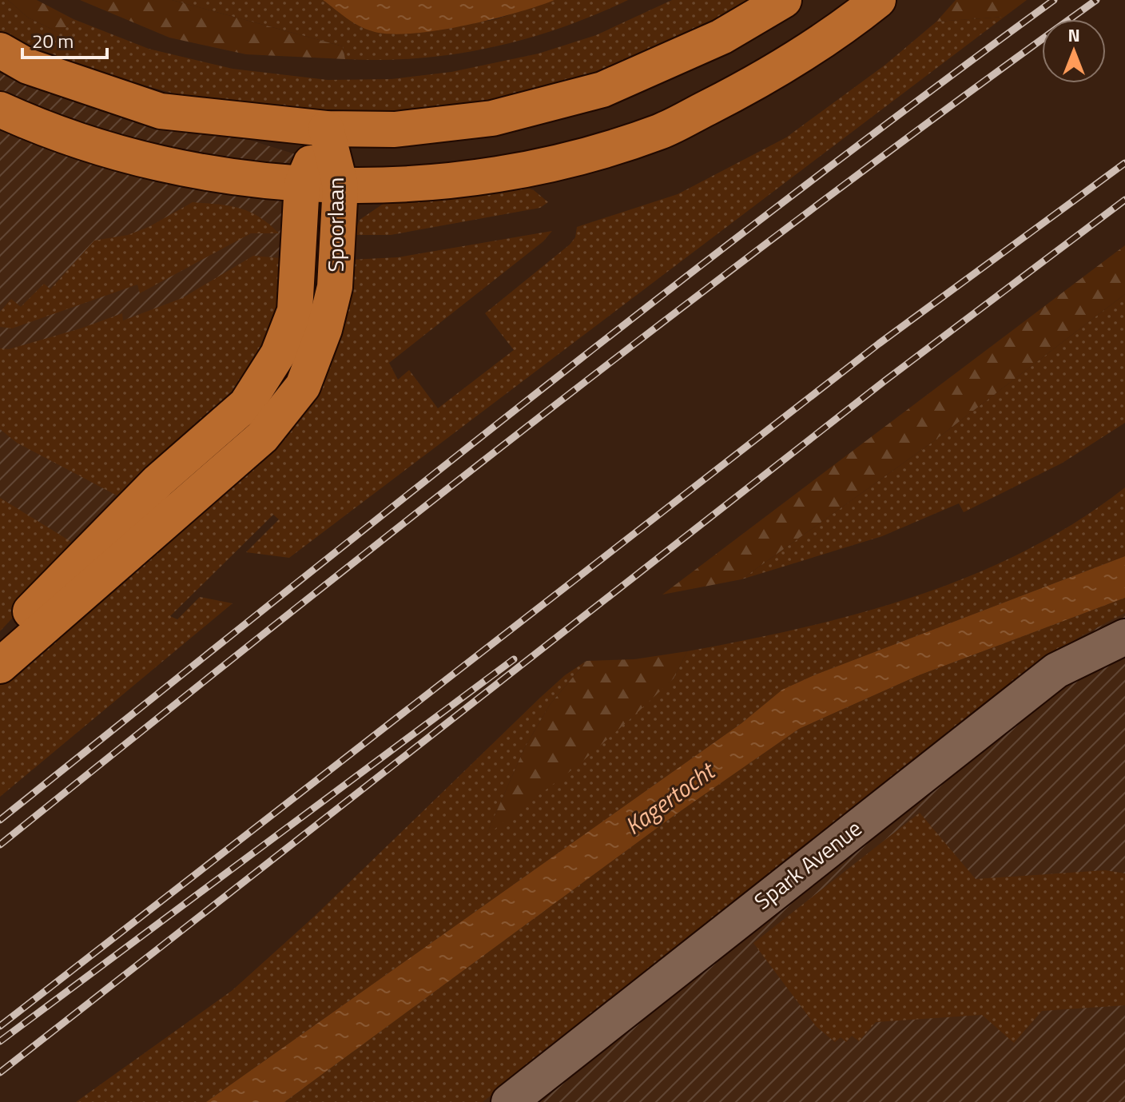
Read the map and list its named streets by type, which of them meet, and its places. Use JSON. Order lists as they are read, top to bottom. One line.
{"streets":{"main road":["Spoorlaan"],"street":["Spark Avenue"]},"water":["Kagertocht"],"scale_bar":"20 m","north":"top"}
